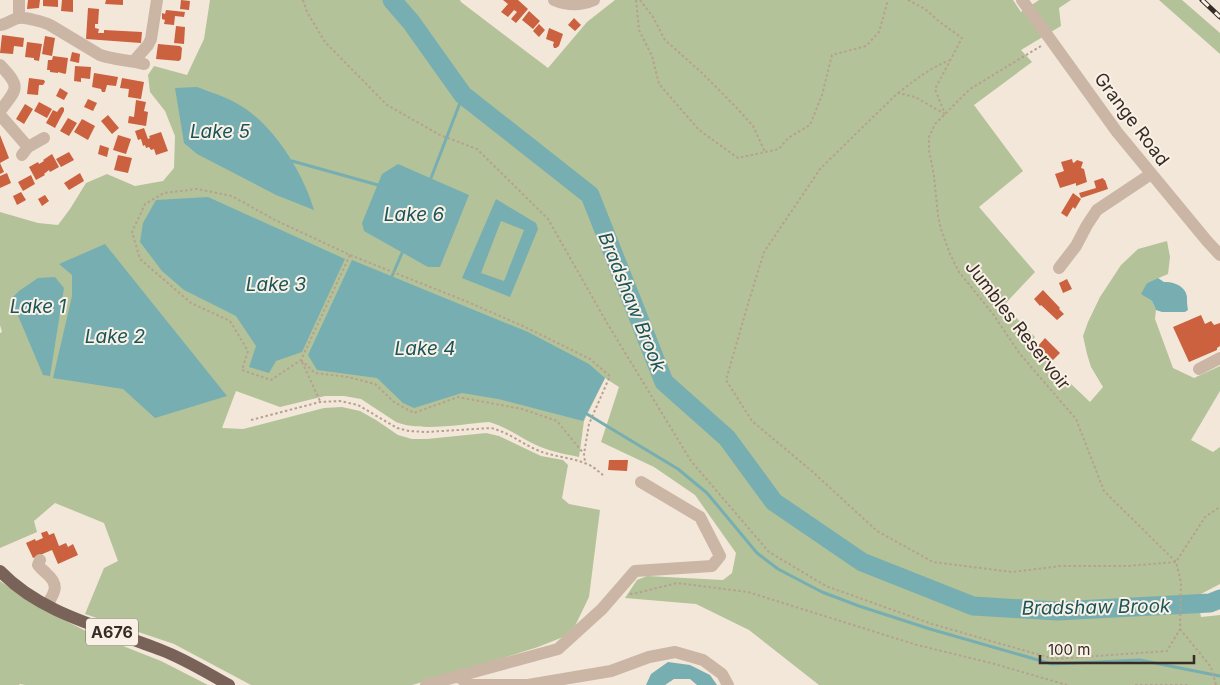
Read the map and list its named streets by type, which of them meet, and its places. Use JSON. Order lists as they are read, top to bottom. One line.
{"streets":{"main road":["A676"],"street":["Grange Road"],"path":["Jumbles Reservoir"]},"crossings":[["Grange Road","Jumbles Reservoir"]],"water":["Lake 5","Lake 6","Lake 3","Bradshaw Brook","Lake 1","Lake 2","Lake 4"],"scale_bar":"100 m"}
